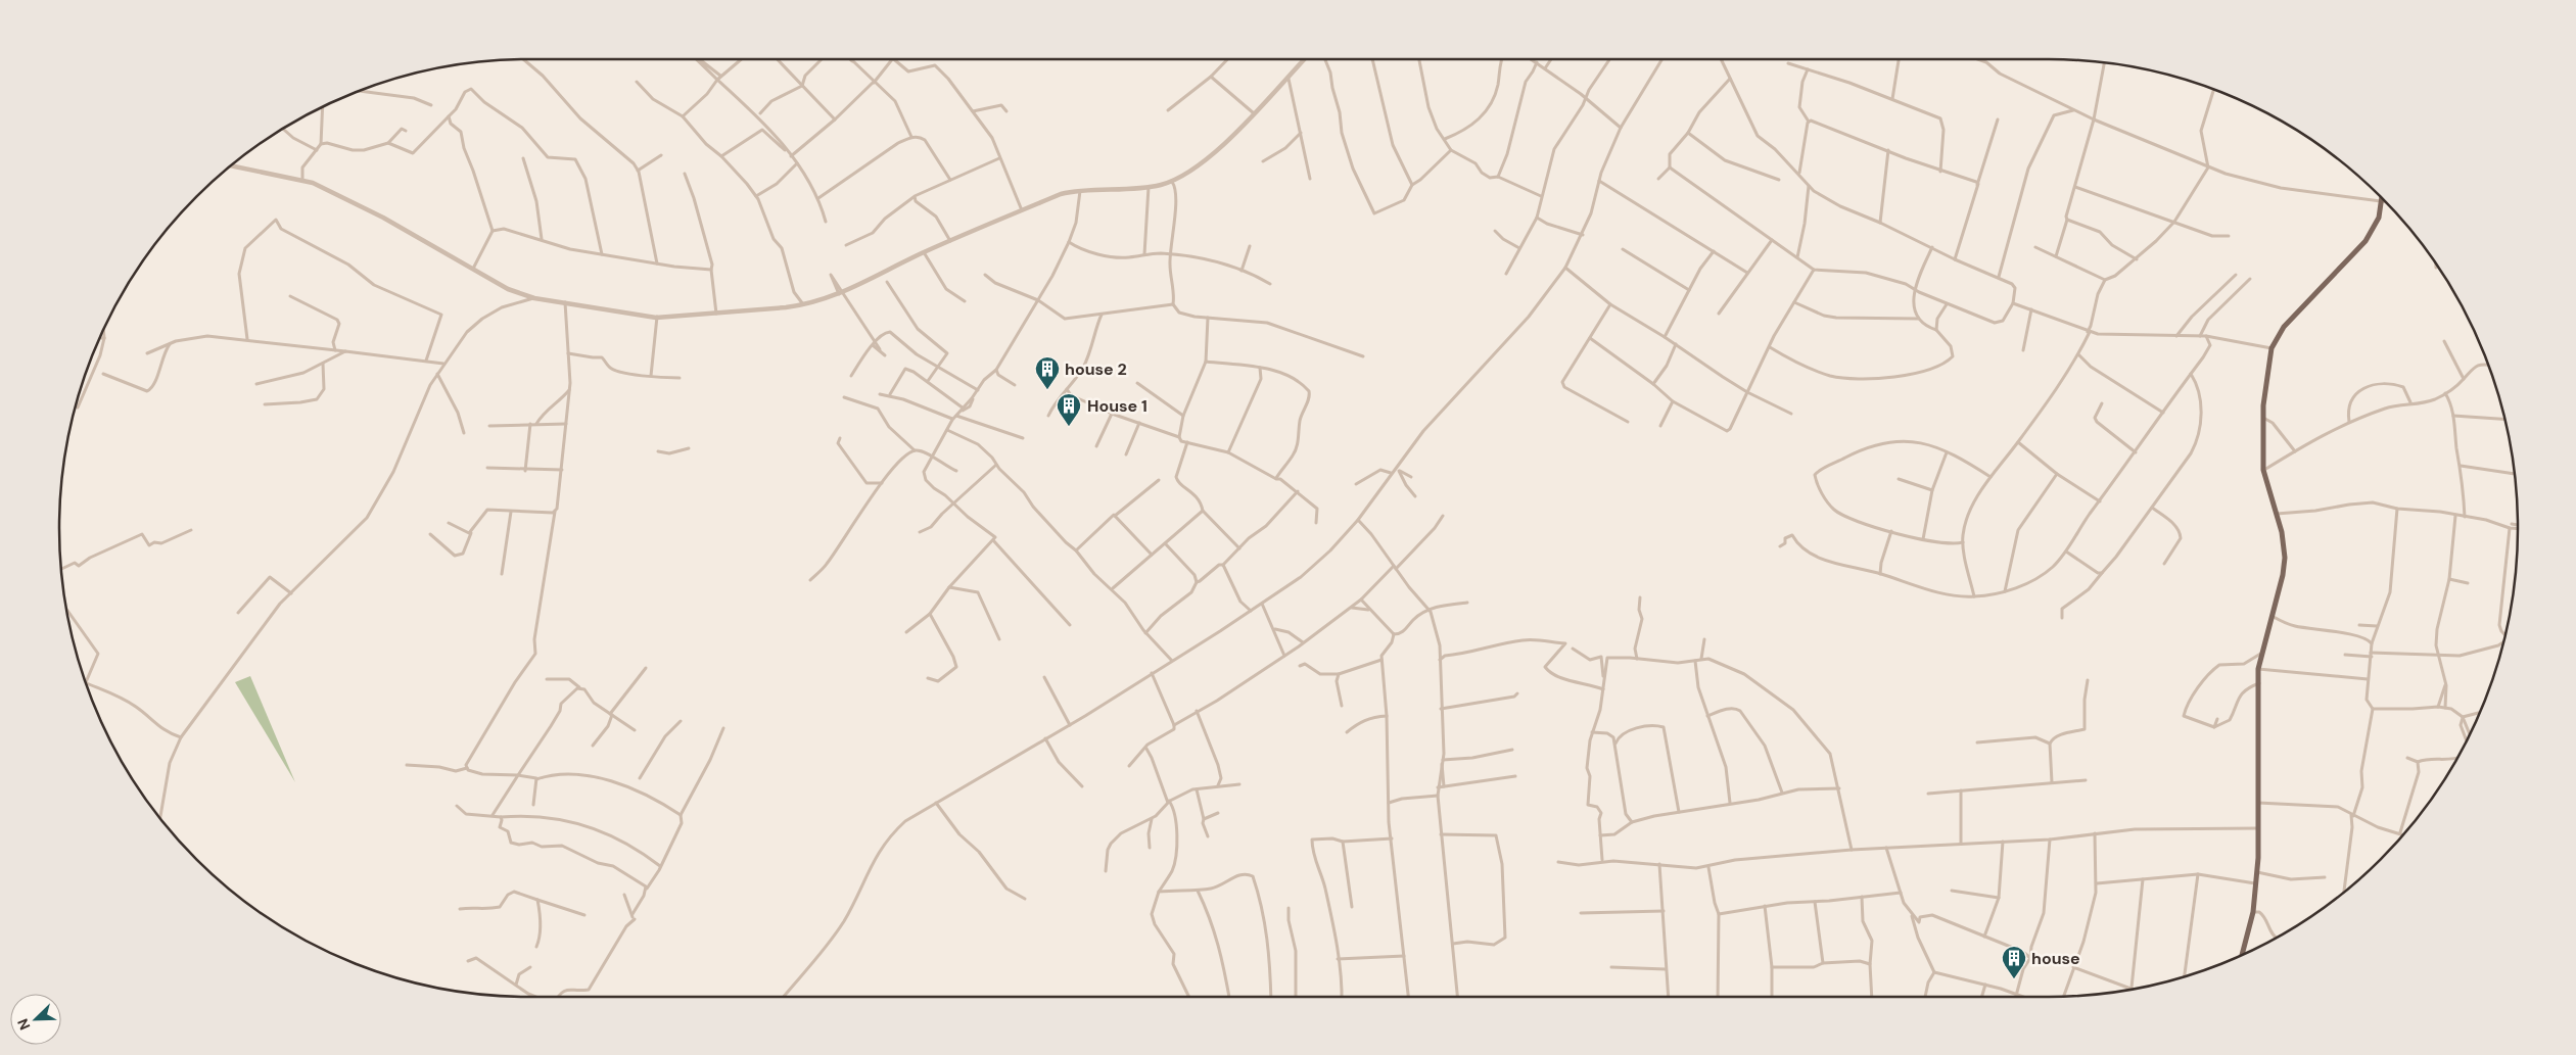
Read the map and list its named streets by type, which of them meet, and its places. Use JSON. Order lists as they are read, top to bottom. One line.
{"places":{"building":["house 2","House 1","house"]},"north":"bottom left"}
